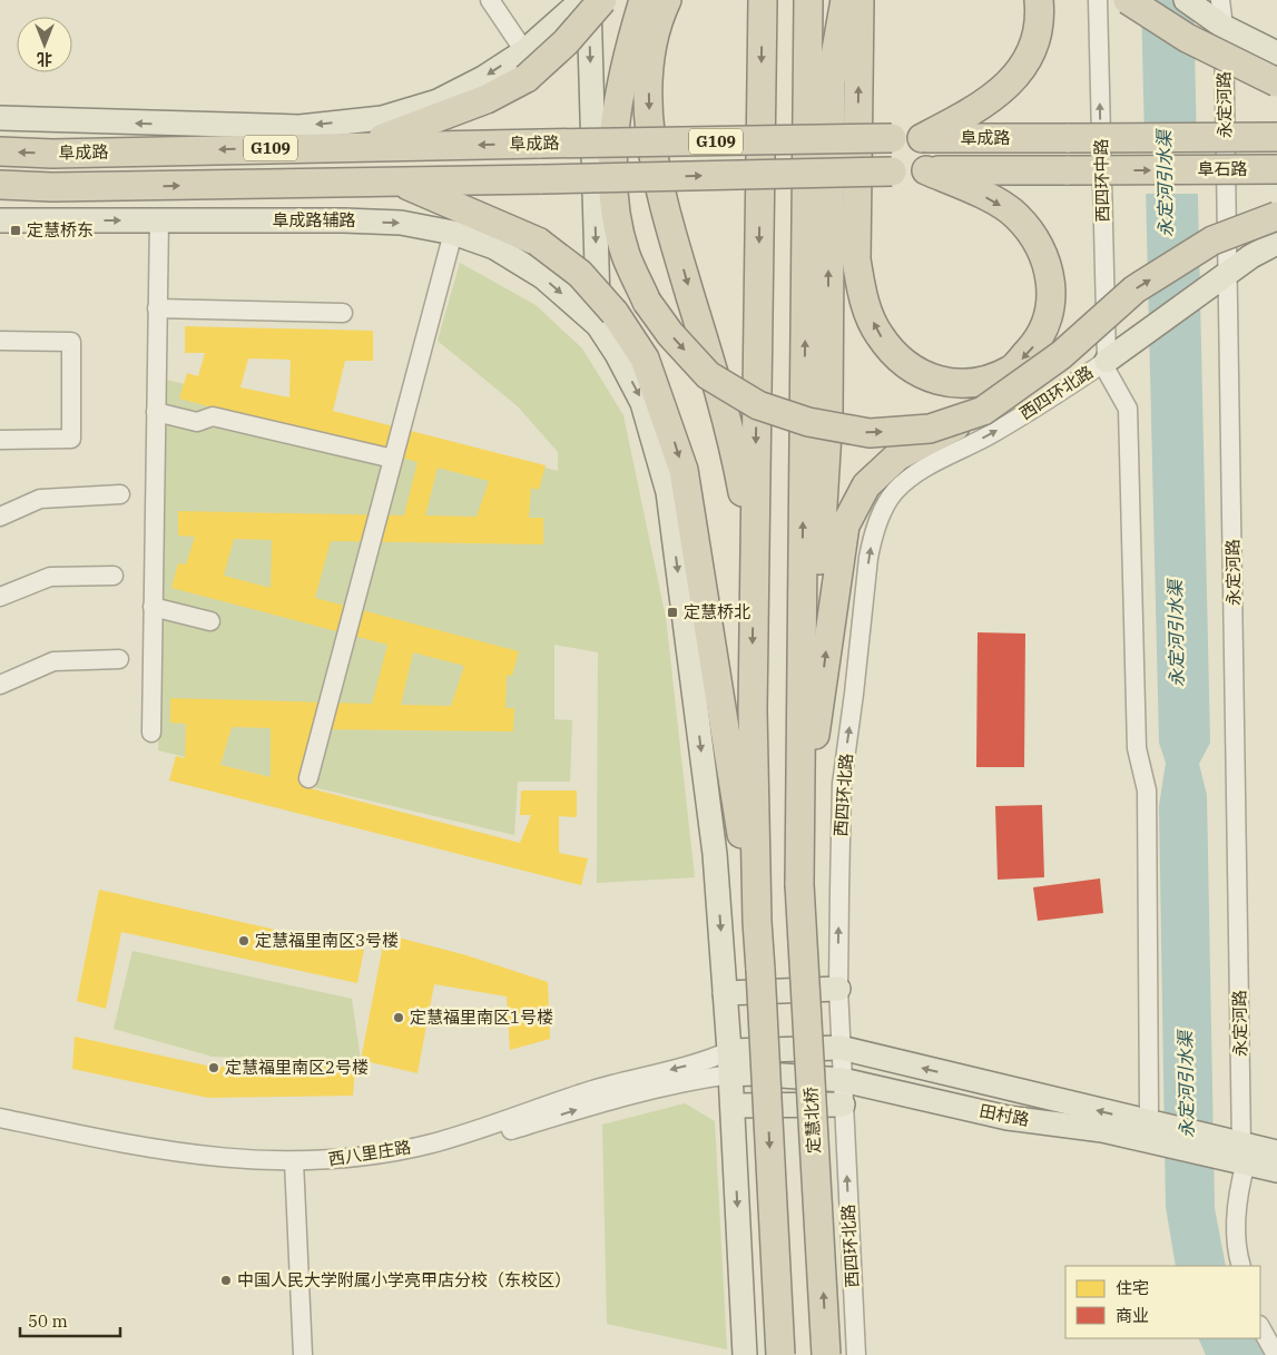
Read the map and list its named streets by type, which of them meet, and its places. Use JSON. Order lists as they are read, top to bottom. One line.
{"streets":{"highway":["阜成路","G109","阜石路","定慧北桥"],"main road":["阜成路辅路","西四环北路","田村路"],"street":["永定河路","西四环中路","西八里庄路"]},"crossings":[["永定河路","西四环北路"],["永定河路","田村路"],["阜成路","阜石路"],["西四环中路","西四环北路"],["西四环北路","田村路"],["田村路","西八里庄路"]],"one_way":["西四环中路","西四环北路"],"water":["永定河引水渠"],"places":{"transit":["定慧桥东","定慧桥北"],"other":["定慧福里南区3号楼","定慧福里南区1号楼","定慧福里南区2号楼","中国人民大学附属小学亮甲店分校（东校区）"]},"legend":["住宅","商业"],"scale_bar":"50 m","north":"bottom"}
